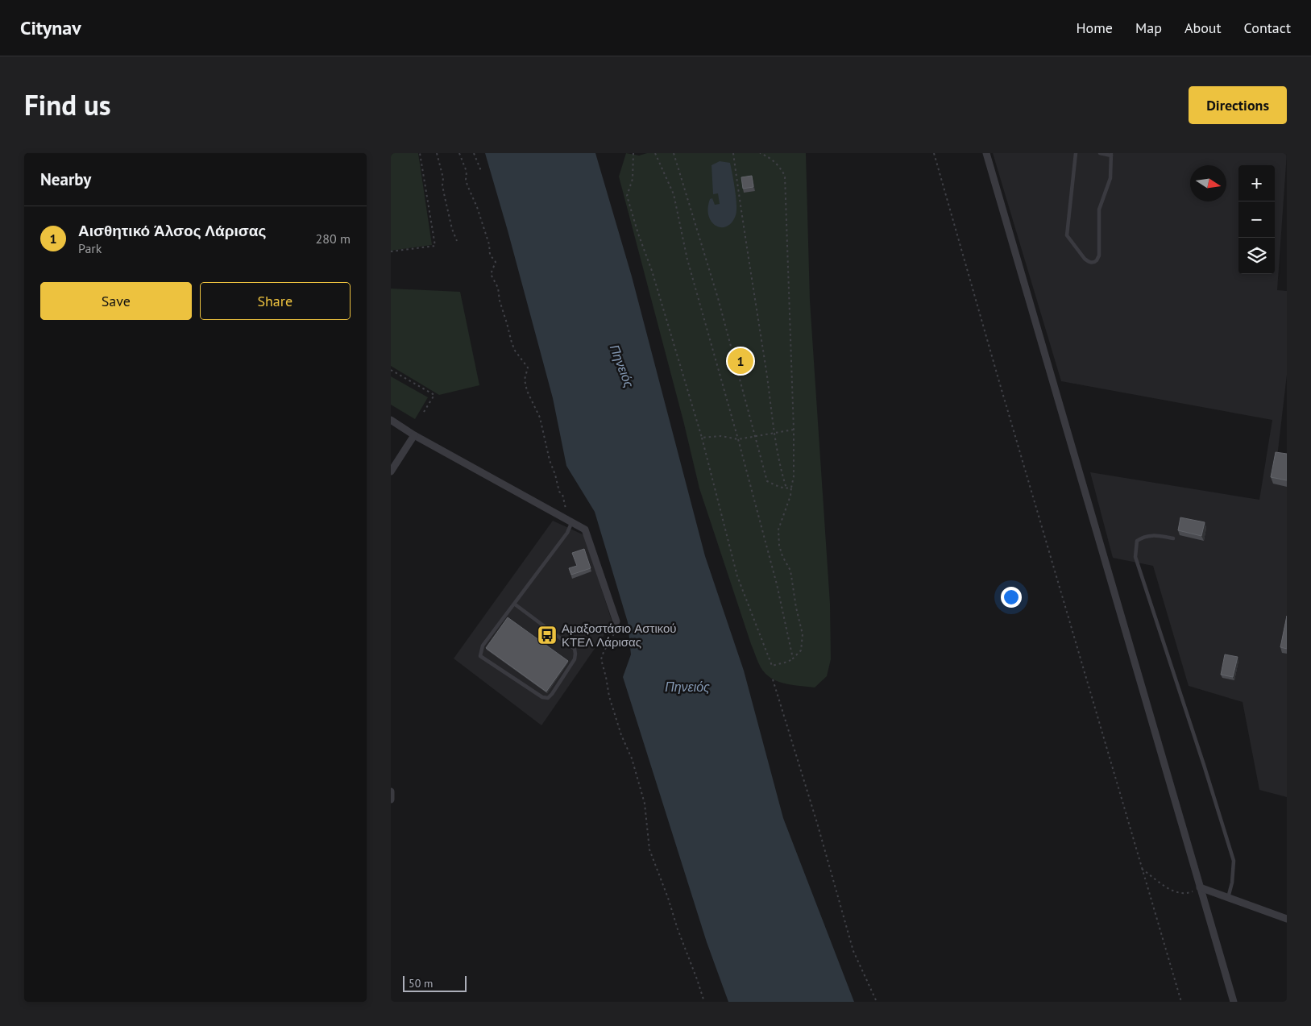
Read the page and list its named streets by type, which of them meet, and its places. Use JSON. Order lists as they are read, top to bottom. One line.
{"water":["Πηνειός"],"places":{"bus stop":["Αμαξοστάσιο Αστικού ΚΤΕΛ Λάρισας"]},"scale_bar":"50 m","north":"right","page":{"header":"Citynav","nav":["Home","Map","About","Contact"],"title":"Find us","buttons":["Directions",["Save","Share"]],"heading":"Nearby","map_buttons":["+","−"],"list":[{"mark":"1","name":"Αισθητικό Άλσος Λάρισας","note":"Park","value":"280 m"}],"pins":"1","scale":"50 m"}}
